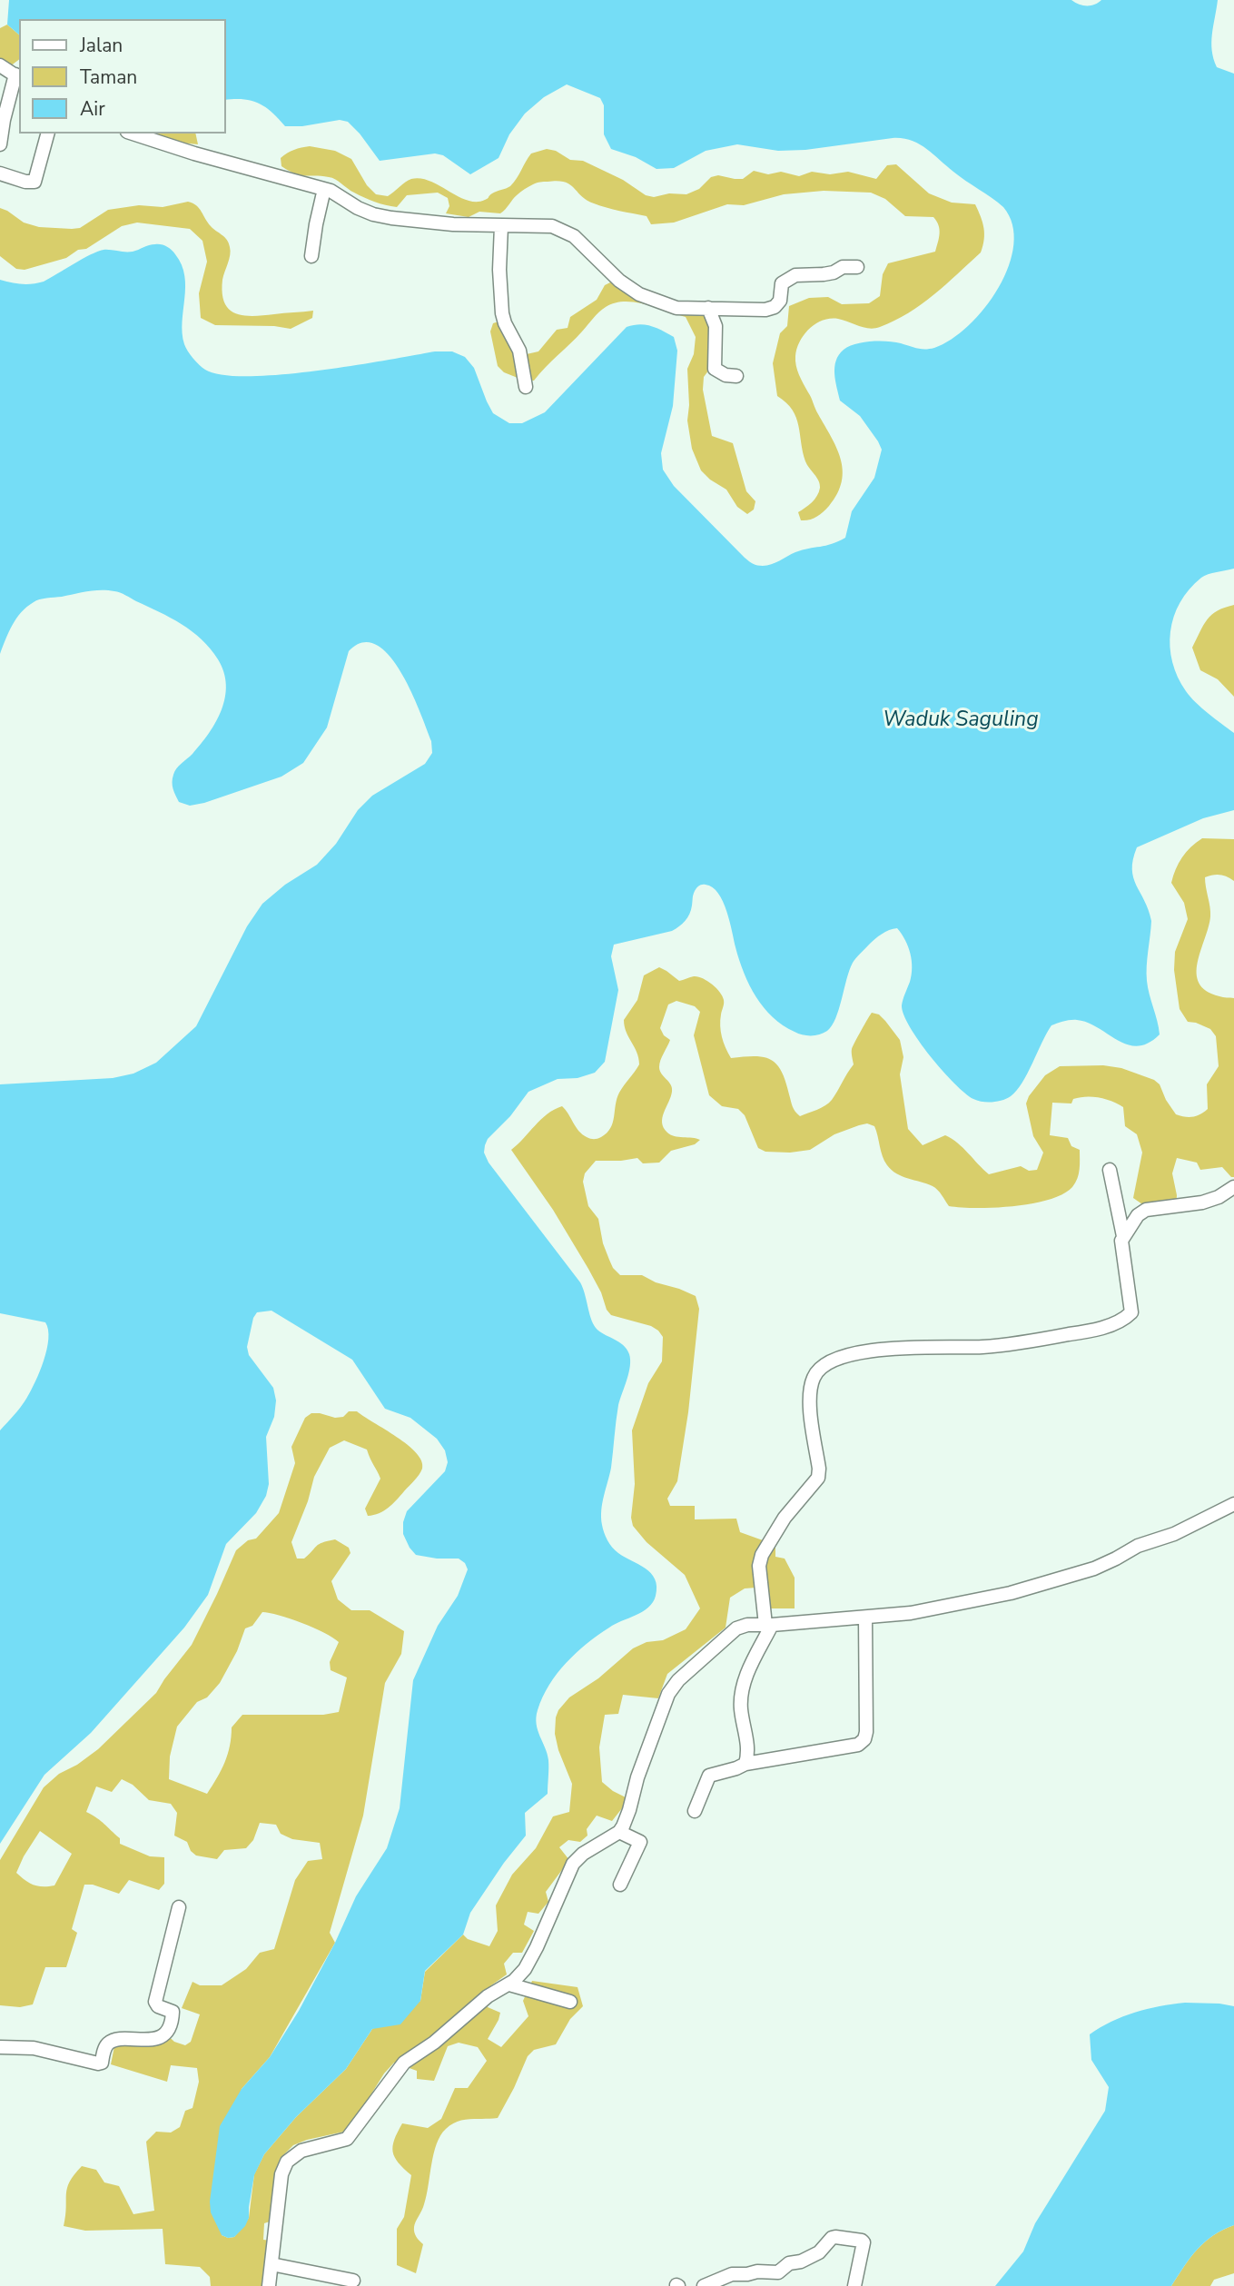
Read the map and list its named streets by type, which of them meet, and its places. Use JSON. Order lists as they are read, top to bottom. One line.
{"water":["Waduk Saguling"],"legend":["Jalan","Taman","Air"]}
